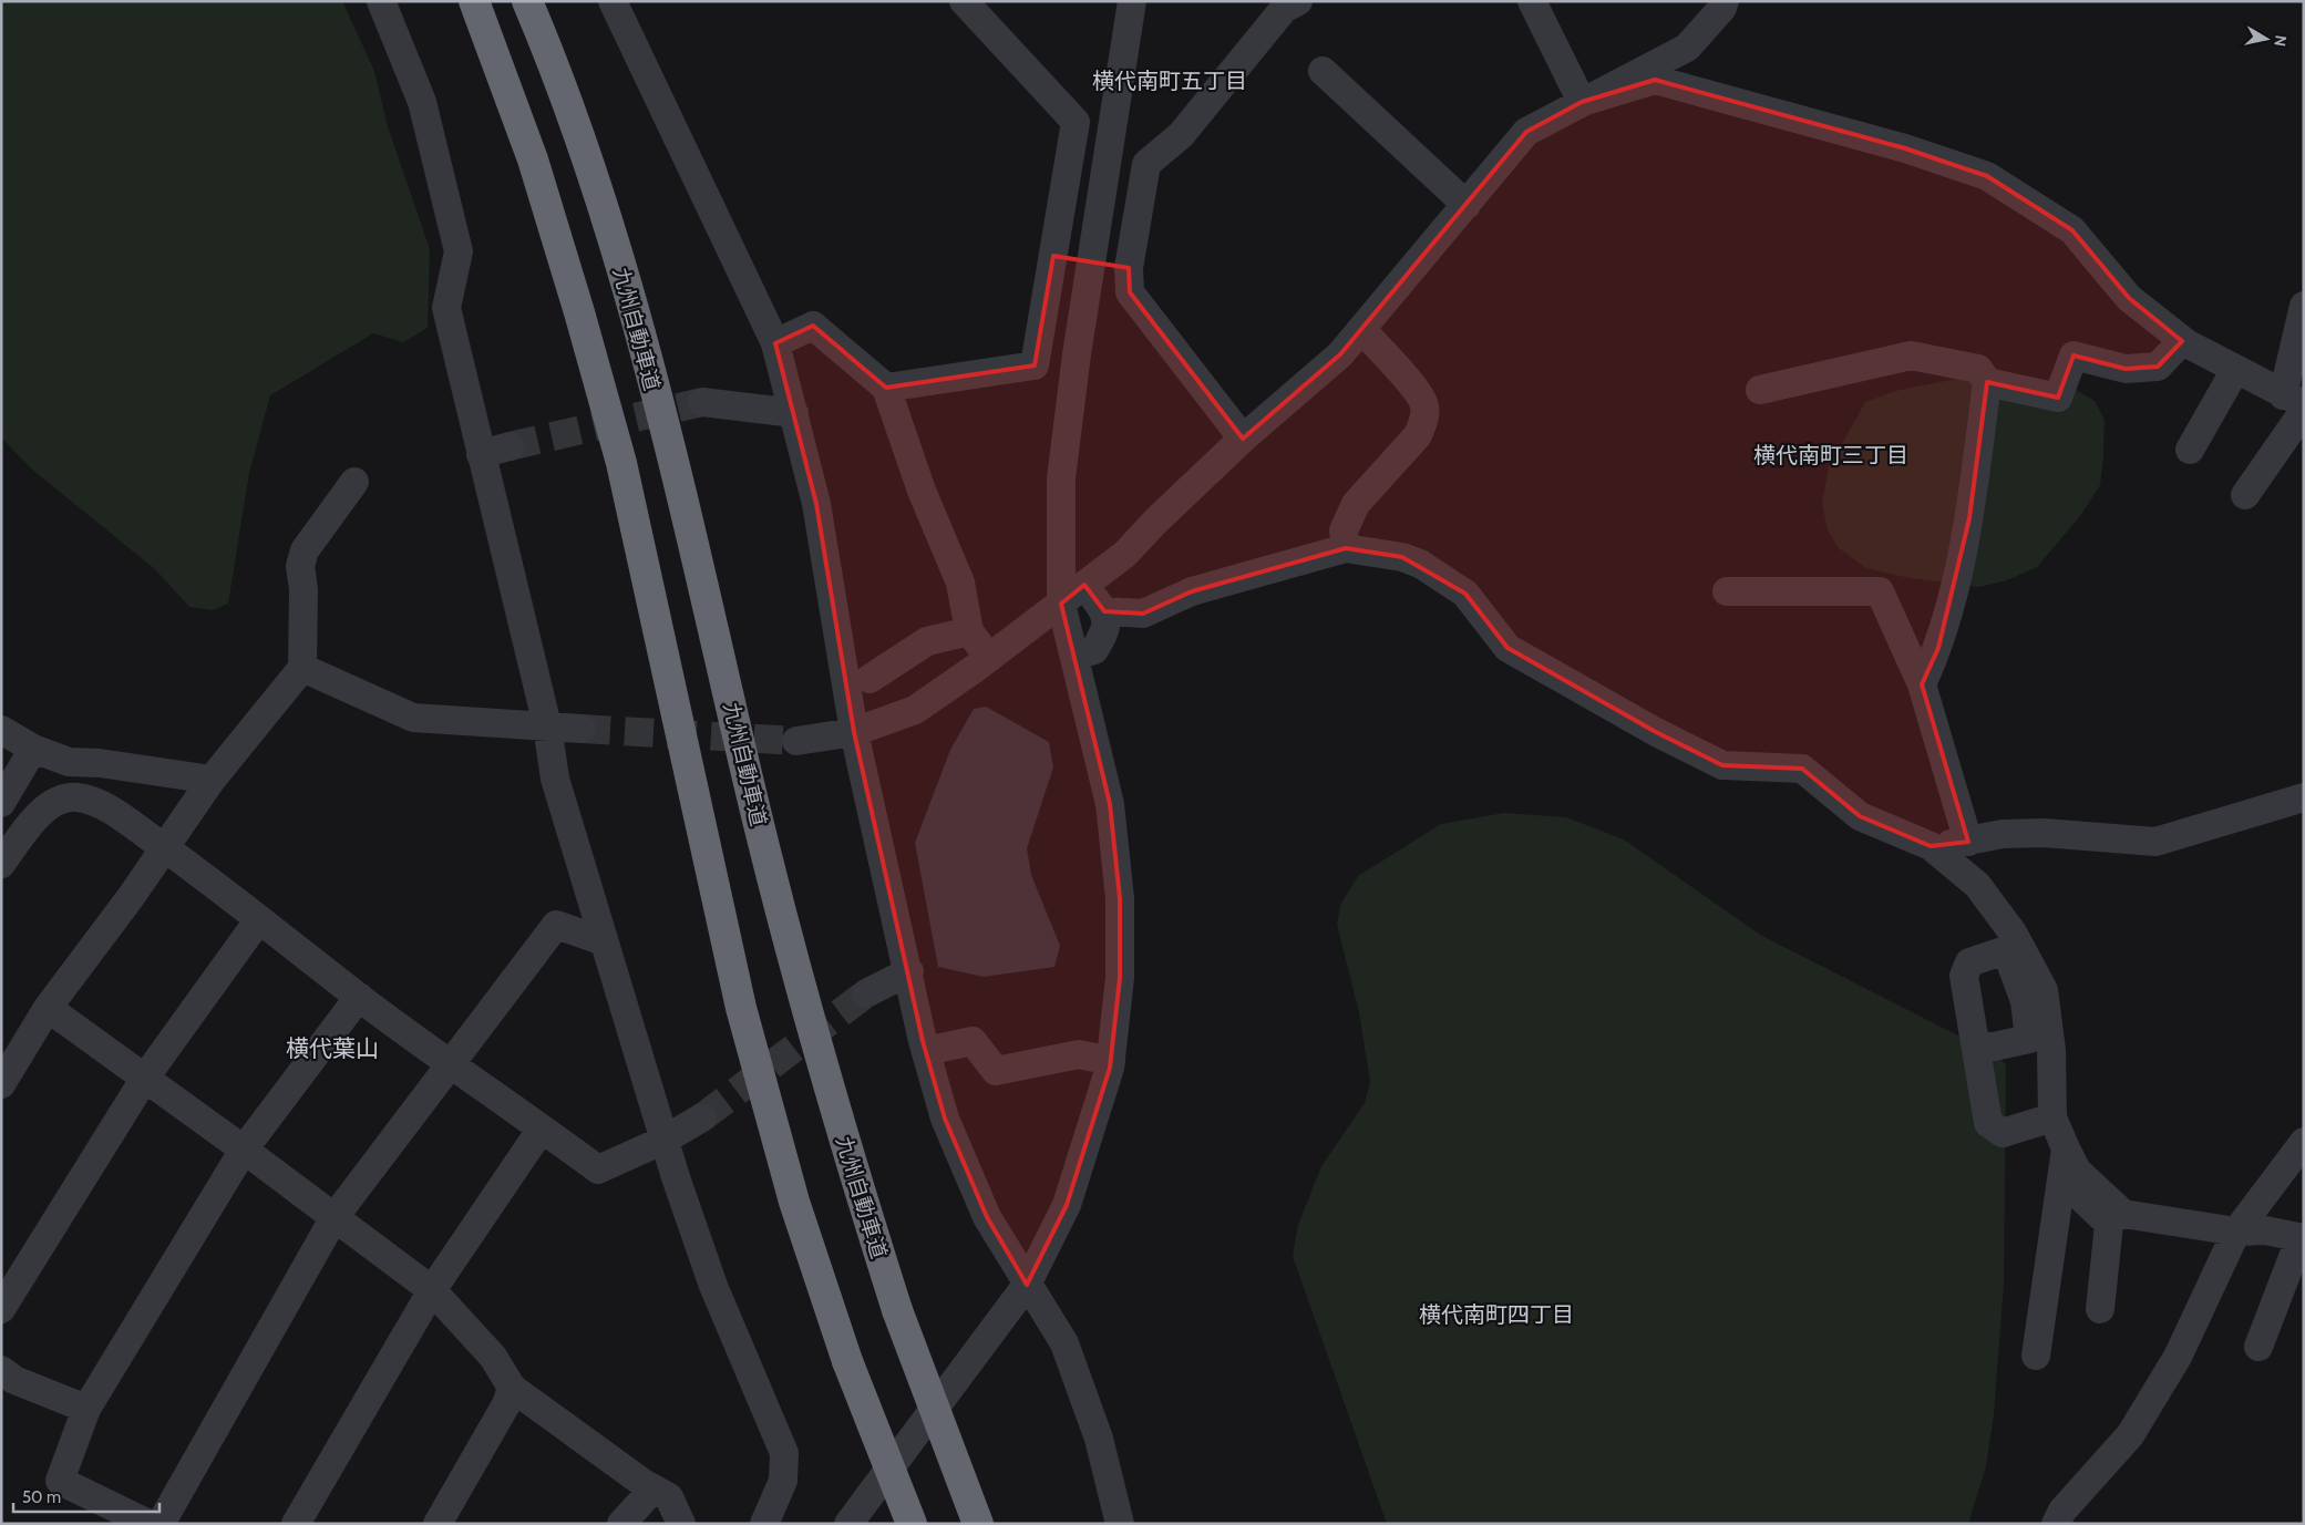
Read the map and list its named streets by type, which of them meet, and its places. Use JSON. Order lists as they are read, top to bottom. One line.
{"streets":{"highway":["九州自動車道"]},"districts":["横代南町五丁目","横代南町三丁目","横代葉山","横代南町四丁目"],"scale_bar":"50 m","north":"right"}
